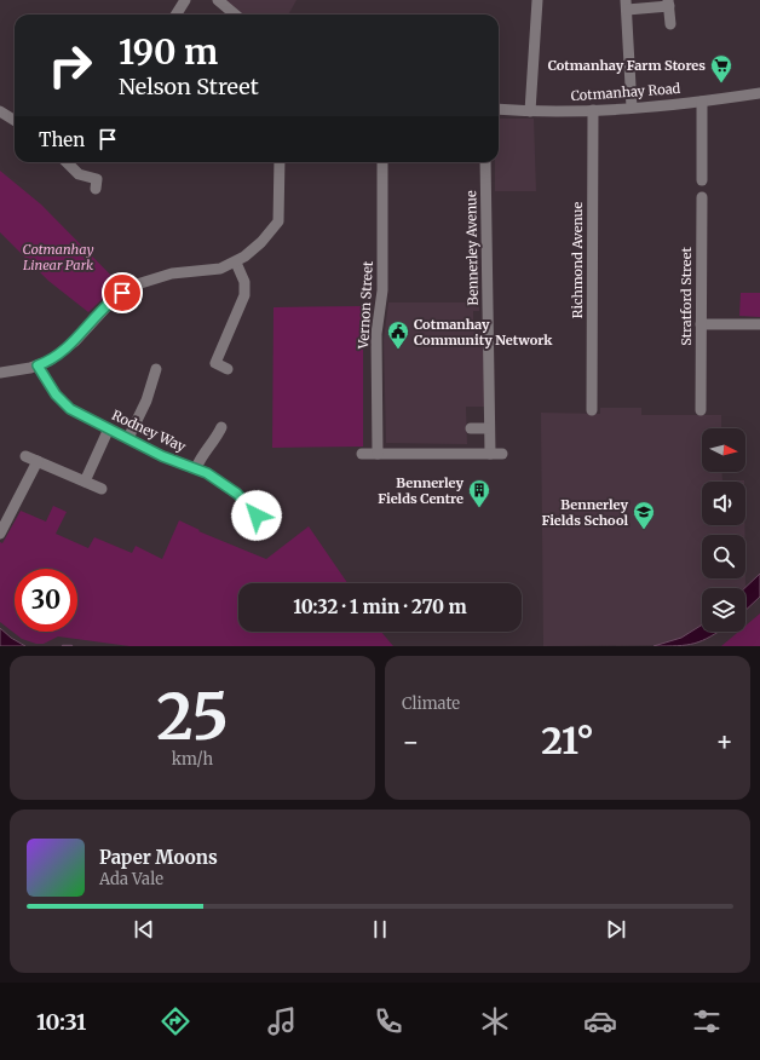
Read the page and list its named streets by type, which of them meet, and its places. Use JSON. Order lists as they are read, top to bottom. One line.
{"streets":{"street":["Cotmanhay Road","Bennerley Avenue","Richmond Avenue","Stratford Street","Vernon Street","Rodney Way"]},"crossings":[["Cotmanhay Road","Richmond Avenue"]],"parks":["Cotmanhay Linear Park"],"places":{"supermarket":["Cotmanhay Farm Stores"],"public building":["Cotmanhay Community Network"],"building":["Bennerley Fields Centre"],"school or university":["Bennerley Fields School"]},"north":"right","page":{"turn":["190 m","Nelson Street"],"then":"Then","limit":"30","trip":"10:32 · 1 min · 270 m","tile":[["25","km/h"],"Climate"],"heat":["−","21°","+"],"song":["Paper Moons","Ada Vale"],"tabs":"10:31"}}
